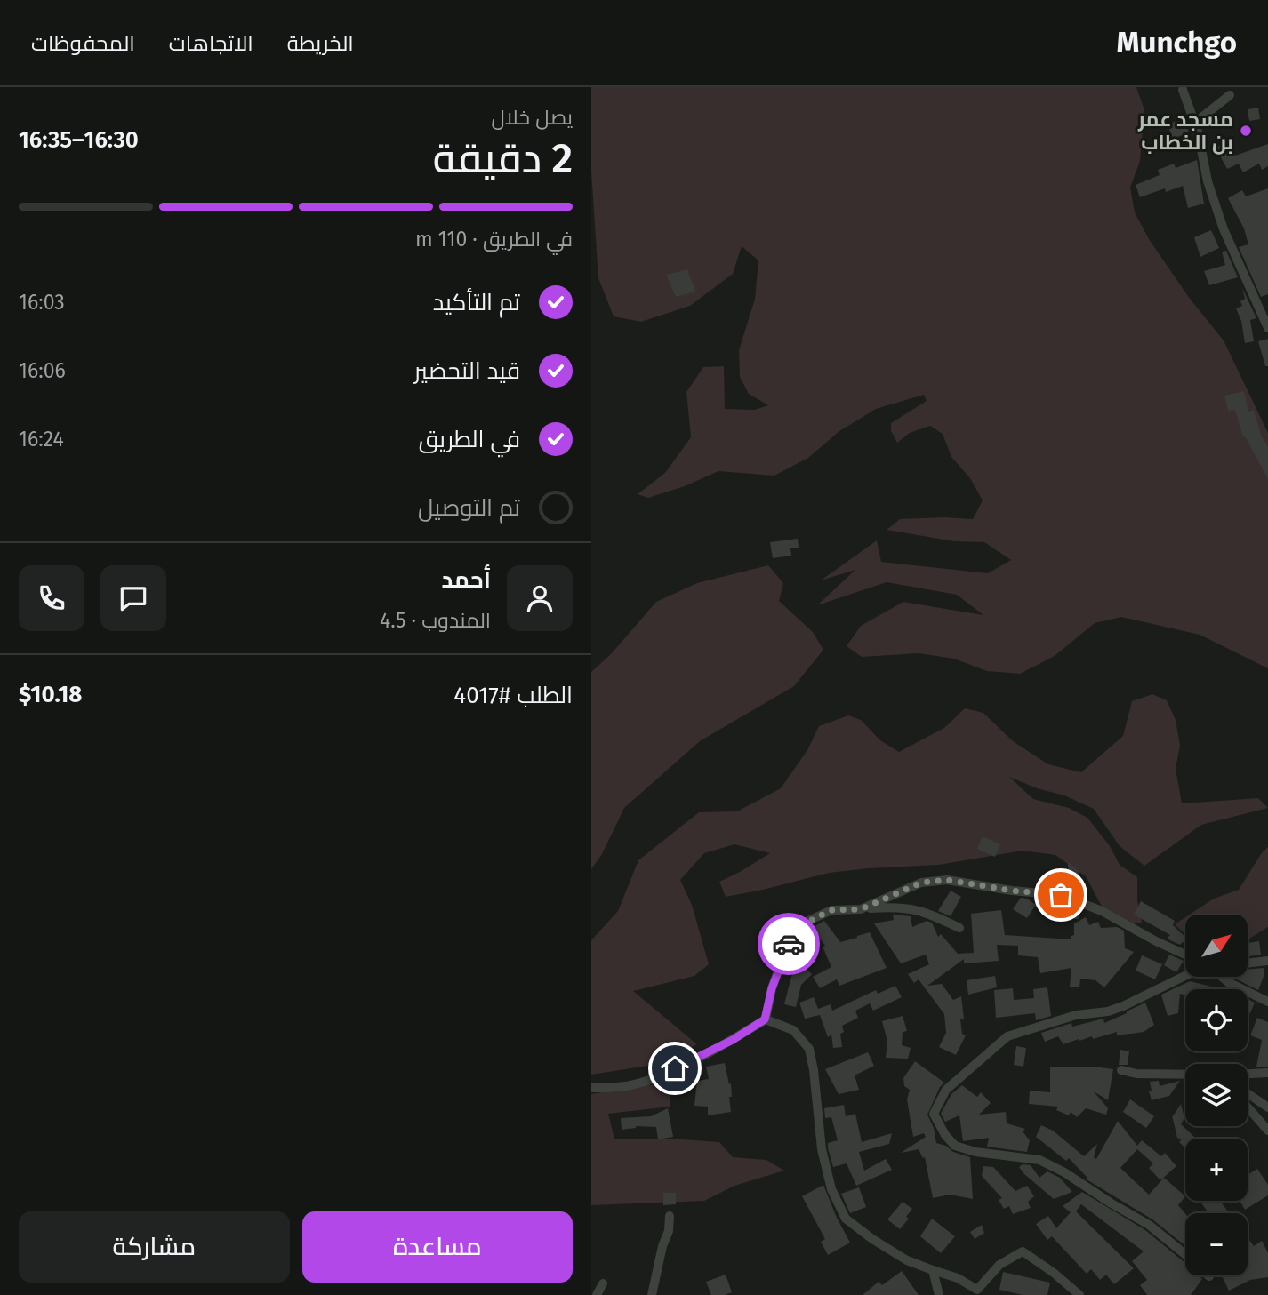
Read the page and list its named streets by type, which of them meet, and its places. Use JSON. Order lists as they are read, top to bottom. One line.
{"places":["مسجد عمر بن الخطاب"],"north":"top right","page":{"header":"Munchgo","nav":["الخريطة","الاتجاهات","المحفوظات"],"heading":["2 دقيقة","يصل خلال","16:30–16:35"],"panel":["أحمد","المندوب · 4.5","الطلب #4017","$10.18"],"bar":"في الطريق · 110 m","list":[["تم التأكيد","16:03"],["قيد التحضير","16:06"],["في الطريق","16:24"],"تم التوصيل"],"map_buttons":["+","−"],"buttons":["مساعدة","مشاركة"]}}
